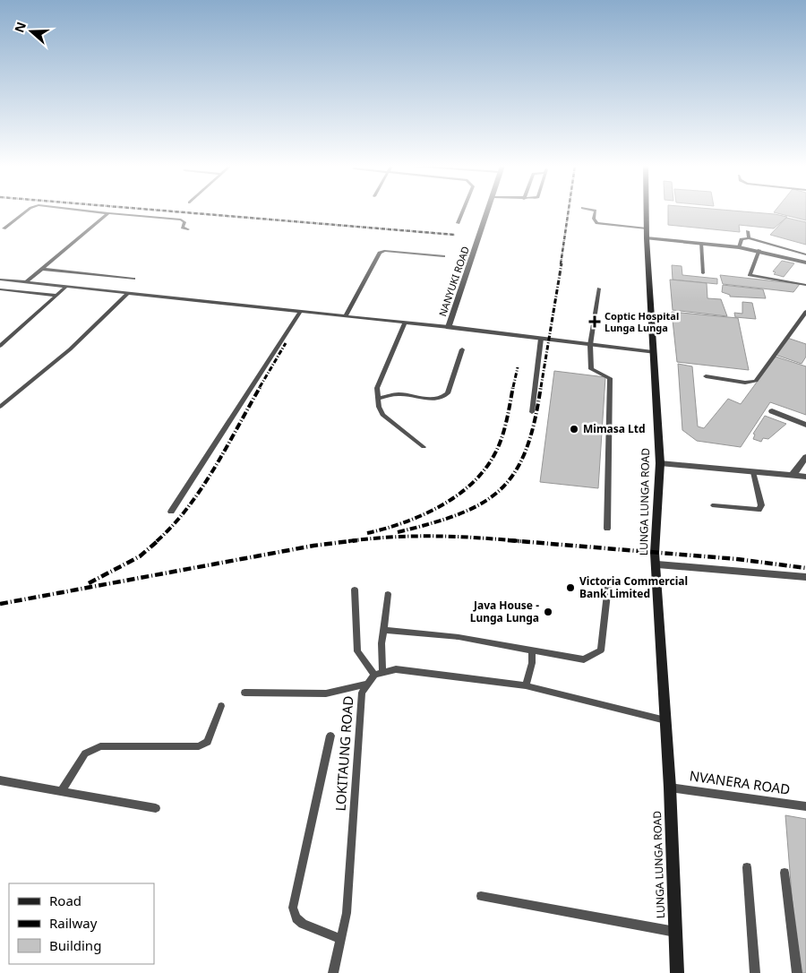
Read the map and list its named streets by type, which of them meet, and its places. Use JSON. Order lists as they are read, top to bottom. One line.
{"streets":{"main road":["LUNGA LUNGA ROAD"],"street":["NANYUKI ROAD"],"lane":["LOKITAUNG ROAD","NVANERA ROAD"]},"crossings":[["LUNGA LUNGA ROAD","NVANERA ROAD"]],"places":{"health":["Coptic Hospital Lunga Lunga"],"other":["Mimasa Ltd","Victoria Commercial Bank Limited","Java House - Lunga Lunga"]},"legend":["Road","Railway","Building"],"north":"left"}
